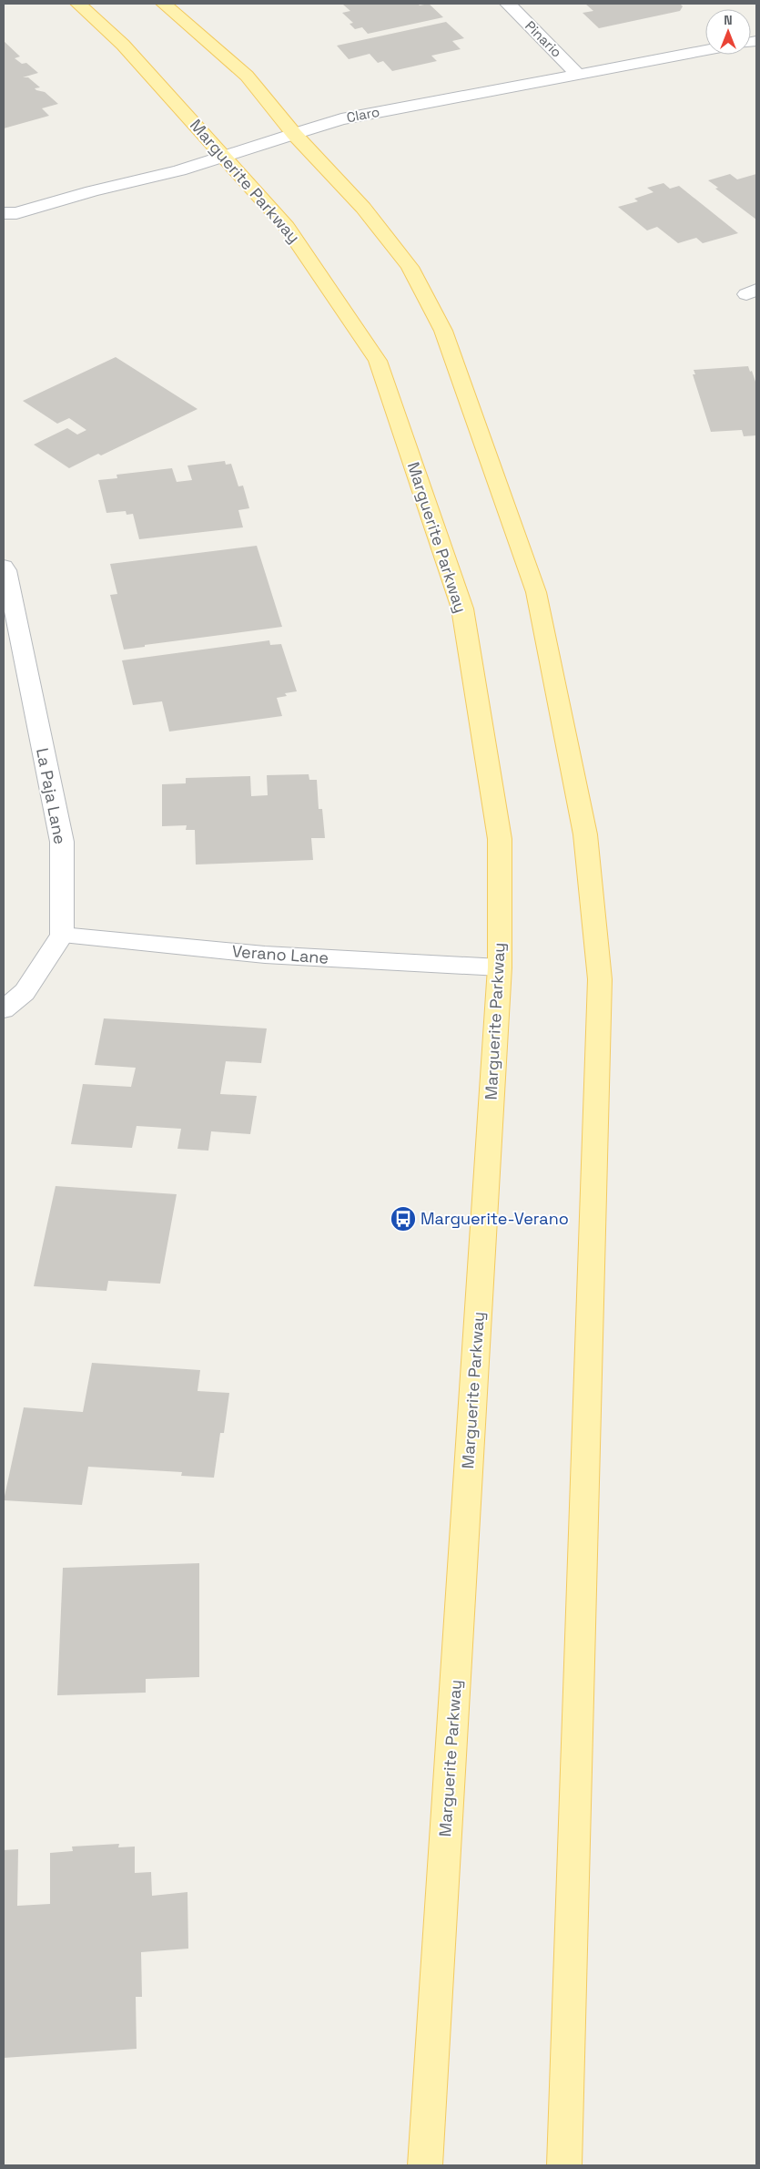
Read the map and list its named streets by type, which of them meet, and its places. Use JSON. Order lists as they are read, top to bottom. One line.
{"streets":{"main road":["Marguerite Parkway"],"street":["Pinario","Claro","La Paja Lane","Verano Lane"]},"crossings":[["Pinario","Claro"],["Claro","Marguerite Parkway"],["Marguerite Parkway","Verano Lane"],["La Paja Lane","Verano Lane"]],"places":{"bus stop":["Marguerite-Verano"]},"north":"top"}
